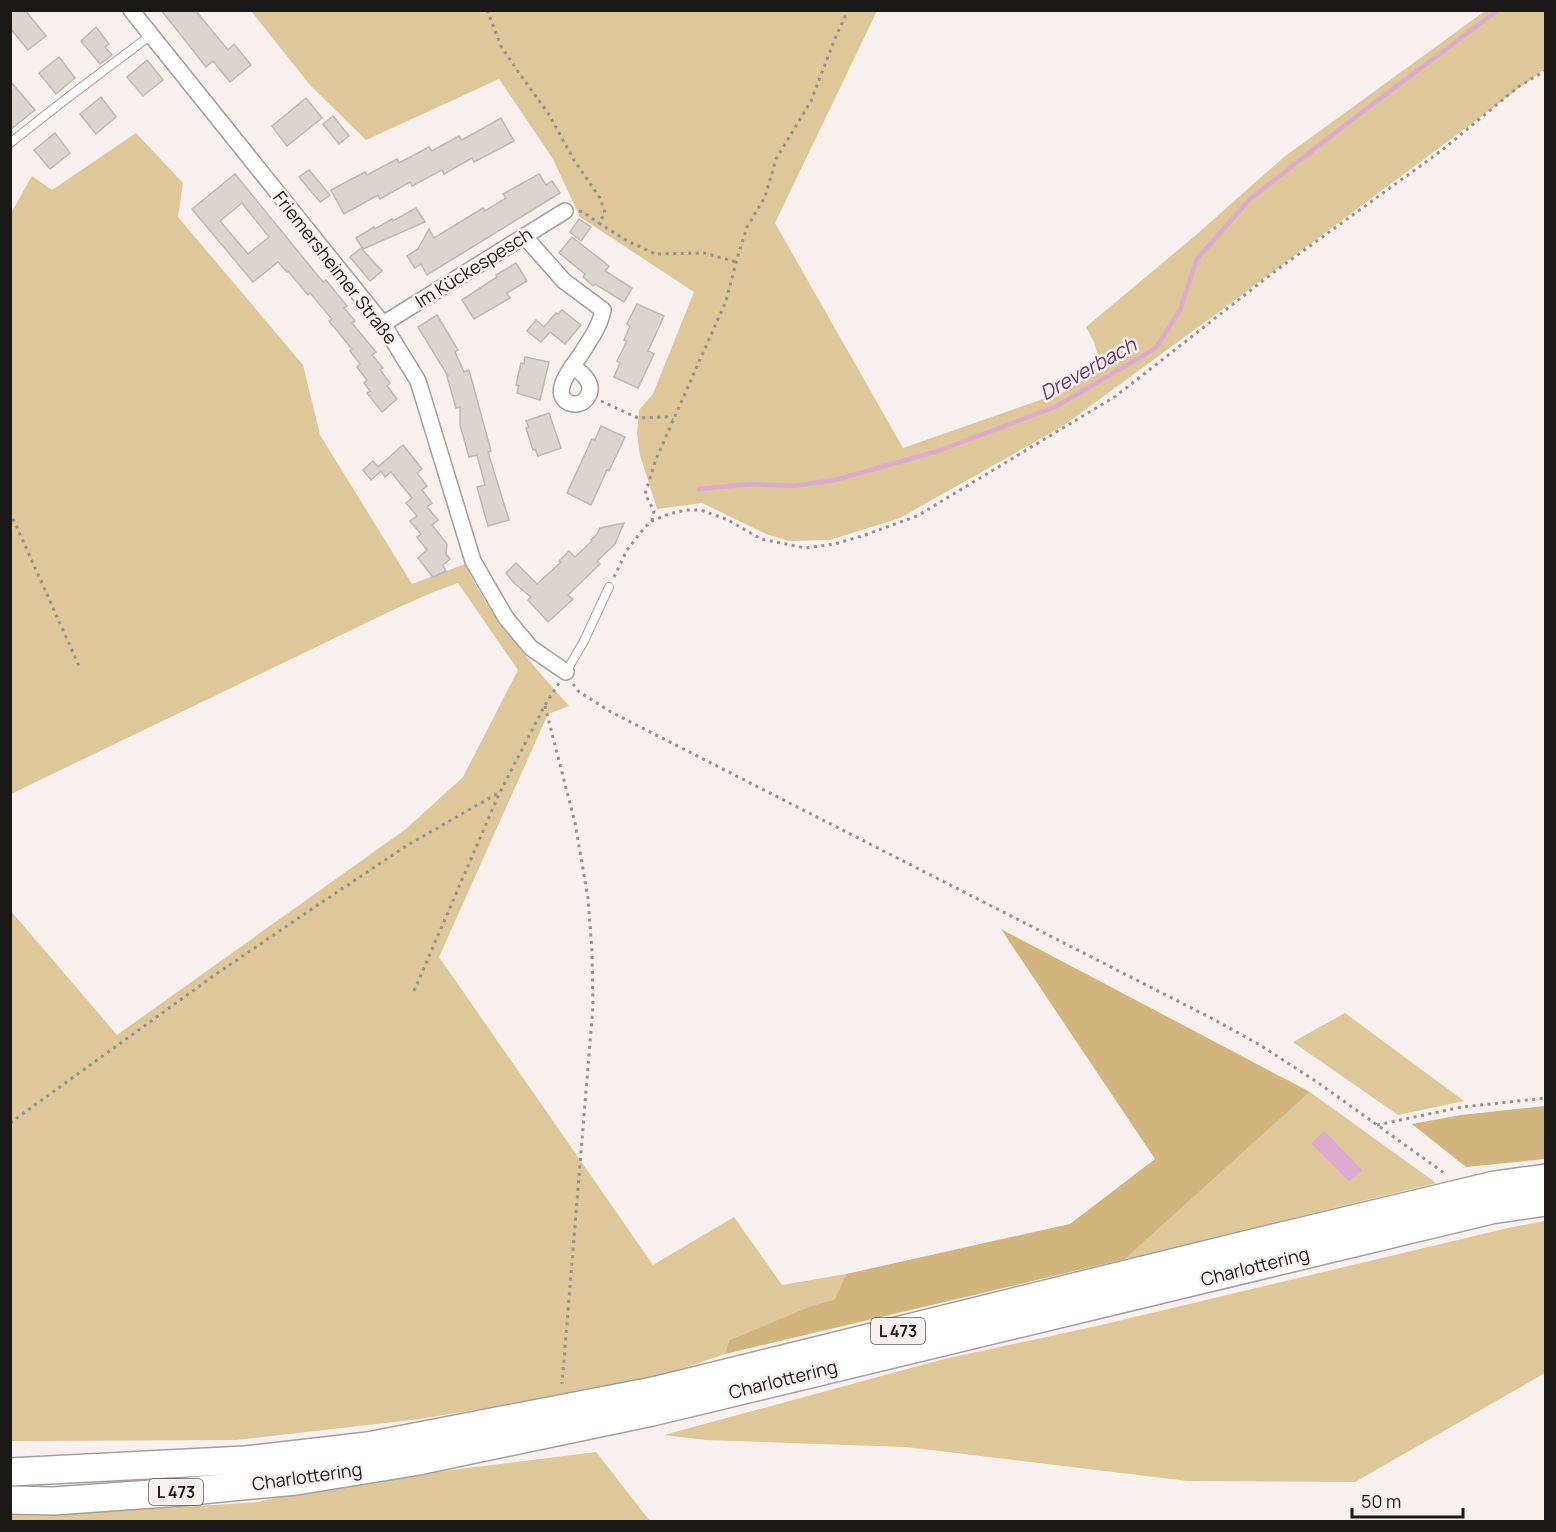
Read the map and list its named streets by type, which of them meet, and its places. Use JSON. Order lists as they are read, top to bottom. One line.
{"streets":{"highway":["Charlottering","L 473"],"street":["Friemersheimer Straße","Im Kückespesch"]},"crossings":[["Friemersheimer Straße","Im Kückespesch"]],"water":["Dreverbach"],"scale_bar":"50 m"}
